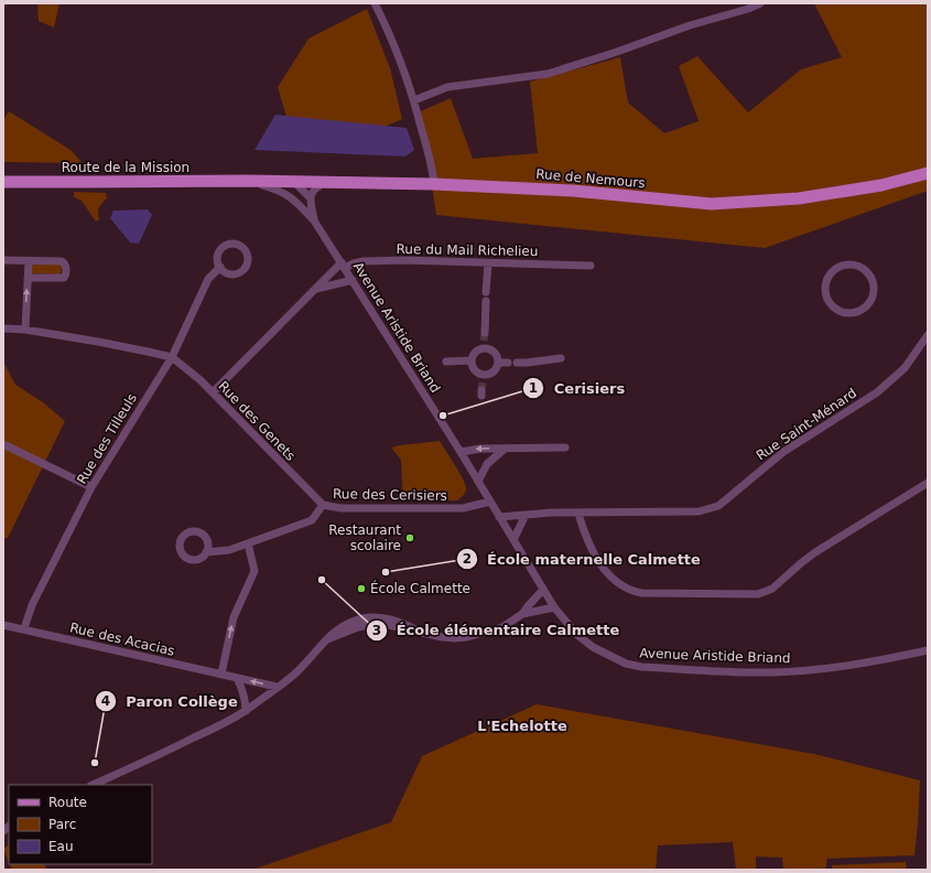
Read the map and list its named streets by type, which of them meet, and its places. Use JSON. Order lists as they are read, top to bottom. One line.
{"streets":{"main road":["Route de la Mission","Rue de Nemours"],"street":["Rue du Mail Richelieu","Avenue Aristide Briand","Rue des Genets","Rue Saint-Ménard","Rue des Tilleuls","Rue des Cerisiers","Rue des Acacias"]},"crossings":[["Route de la Mission","Rue de Nemours"],["Route de la Mission","Avenue Aristide Briand"],["Rue de Nemours","Avenue Aristide Briand"],["Rue du Mail Richelieu","Avenue Aristide Briand"],["Avenue Aristide Briand","Rue Saint-Ménard"],["Avenue Aristide Briand","Rue des Cerisiers"],["Rue des Genets","Rue des Tilleuls"],["Rue des Genets","Rue des Cerisiers"],["Rue des Tilleuls","Rue des Acacias"]],"districts":["L'Echelotte"],"places":["Cerisiers","Restaurant scolaire","École maternelle Calmette","École élémentaire Calmette","École Calmette","Paron Collège"],"legend":["Route","Parc","Eau"]}
